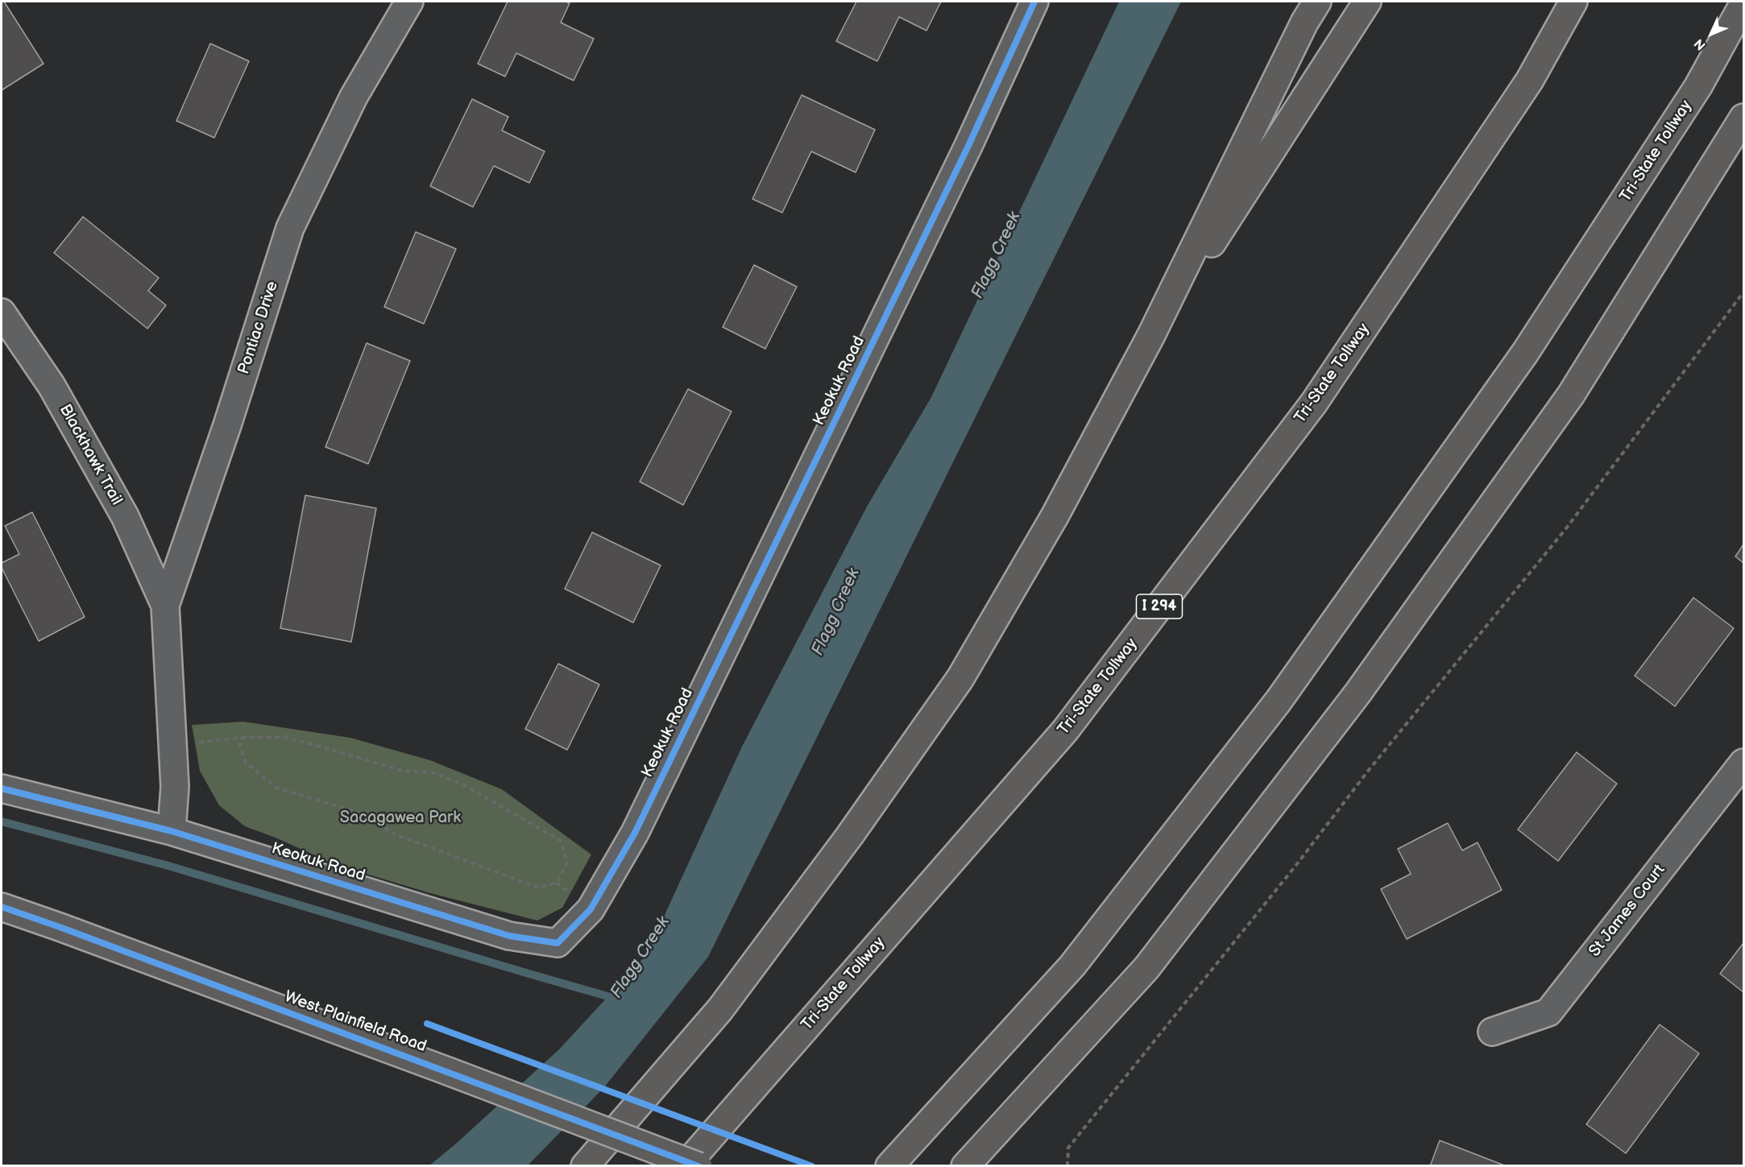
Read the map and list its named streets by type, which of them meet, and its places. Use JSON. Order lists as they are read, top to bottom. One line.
{"streets":{"main road":["Tri-State Tollway","I 294","West Plainfield Road"],"street":["Pontiac Drive","Keokuk Road","Blackhawk Trail","St James Court"]},"crossings":[["Pontiac Drive","Blackhawk Trail"]],"water":["Flagg Creek"],"parks":["Sacagawea Park"],"north":"bottom left"}
